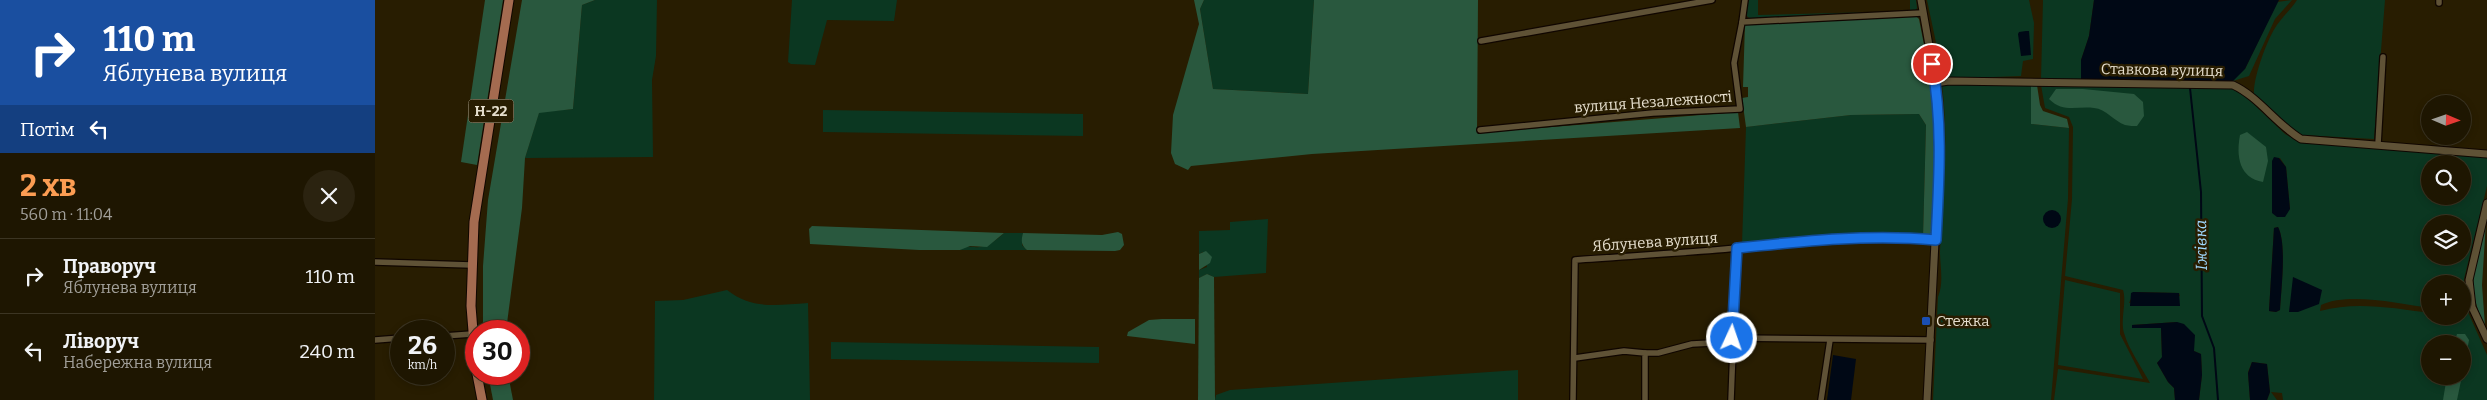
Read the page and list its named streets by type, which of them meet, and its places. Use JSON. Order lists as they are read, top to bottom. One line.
{"streets":{"main road":["Н-22"],"street":["Ставкова вулиця","вулиця Незалежності","Яблунева вулиця"]},"water":["Іжівка"],"places":{"transit":["Стежка"]},"north":"right","page":{"turn":["110 m","Яблунева вулиця"],"map_buttons":["+","−"],"then":"Потім","heading":["2 хв","560 m · 11:04"],"list":[{"name":"Праворуч","note":"Яблунева вулиця","value":"110 m"},{"name":"Ліворуч","note":"Набережна вулиця","value":"240 m"}],"speed":"26 km/h","limit":"30"}}
